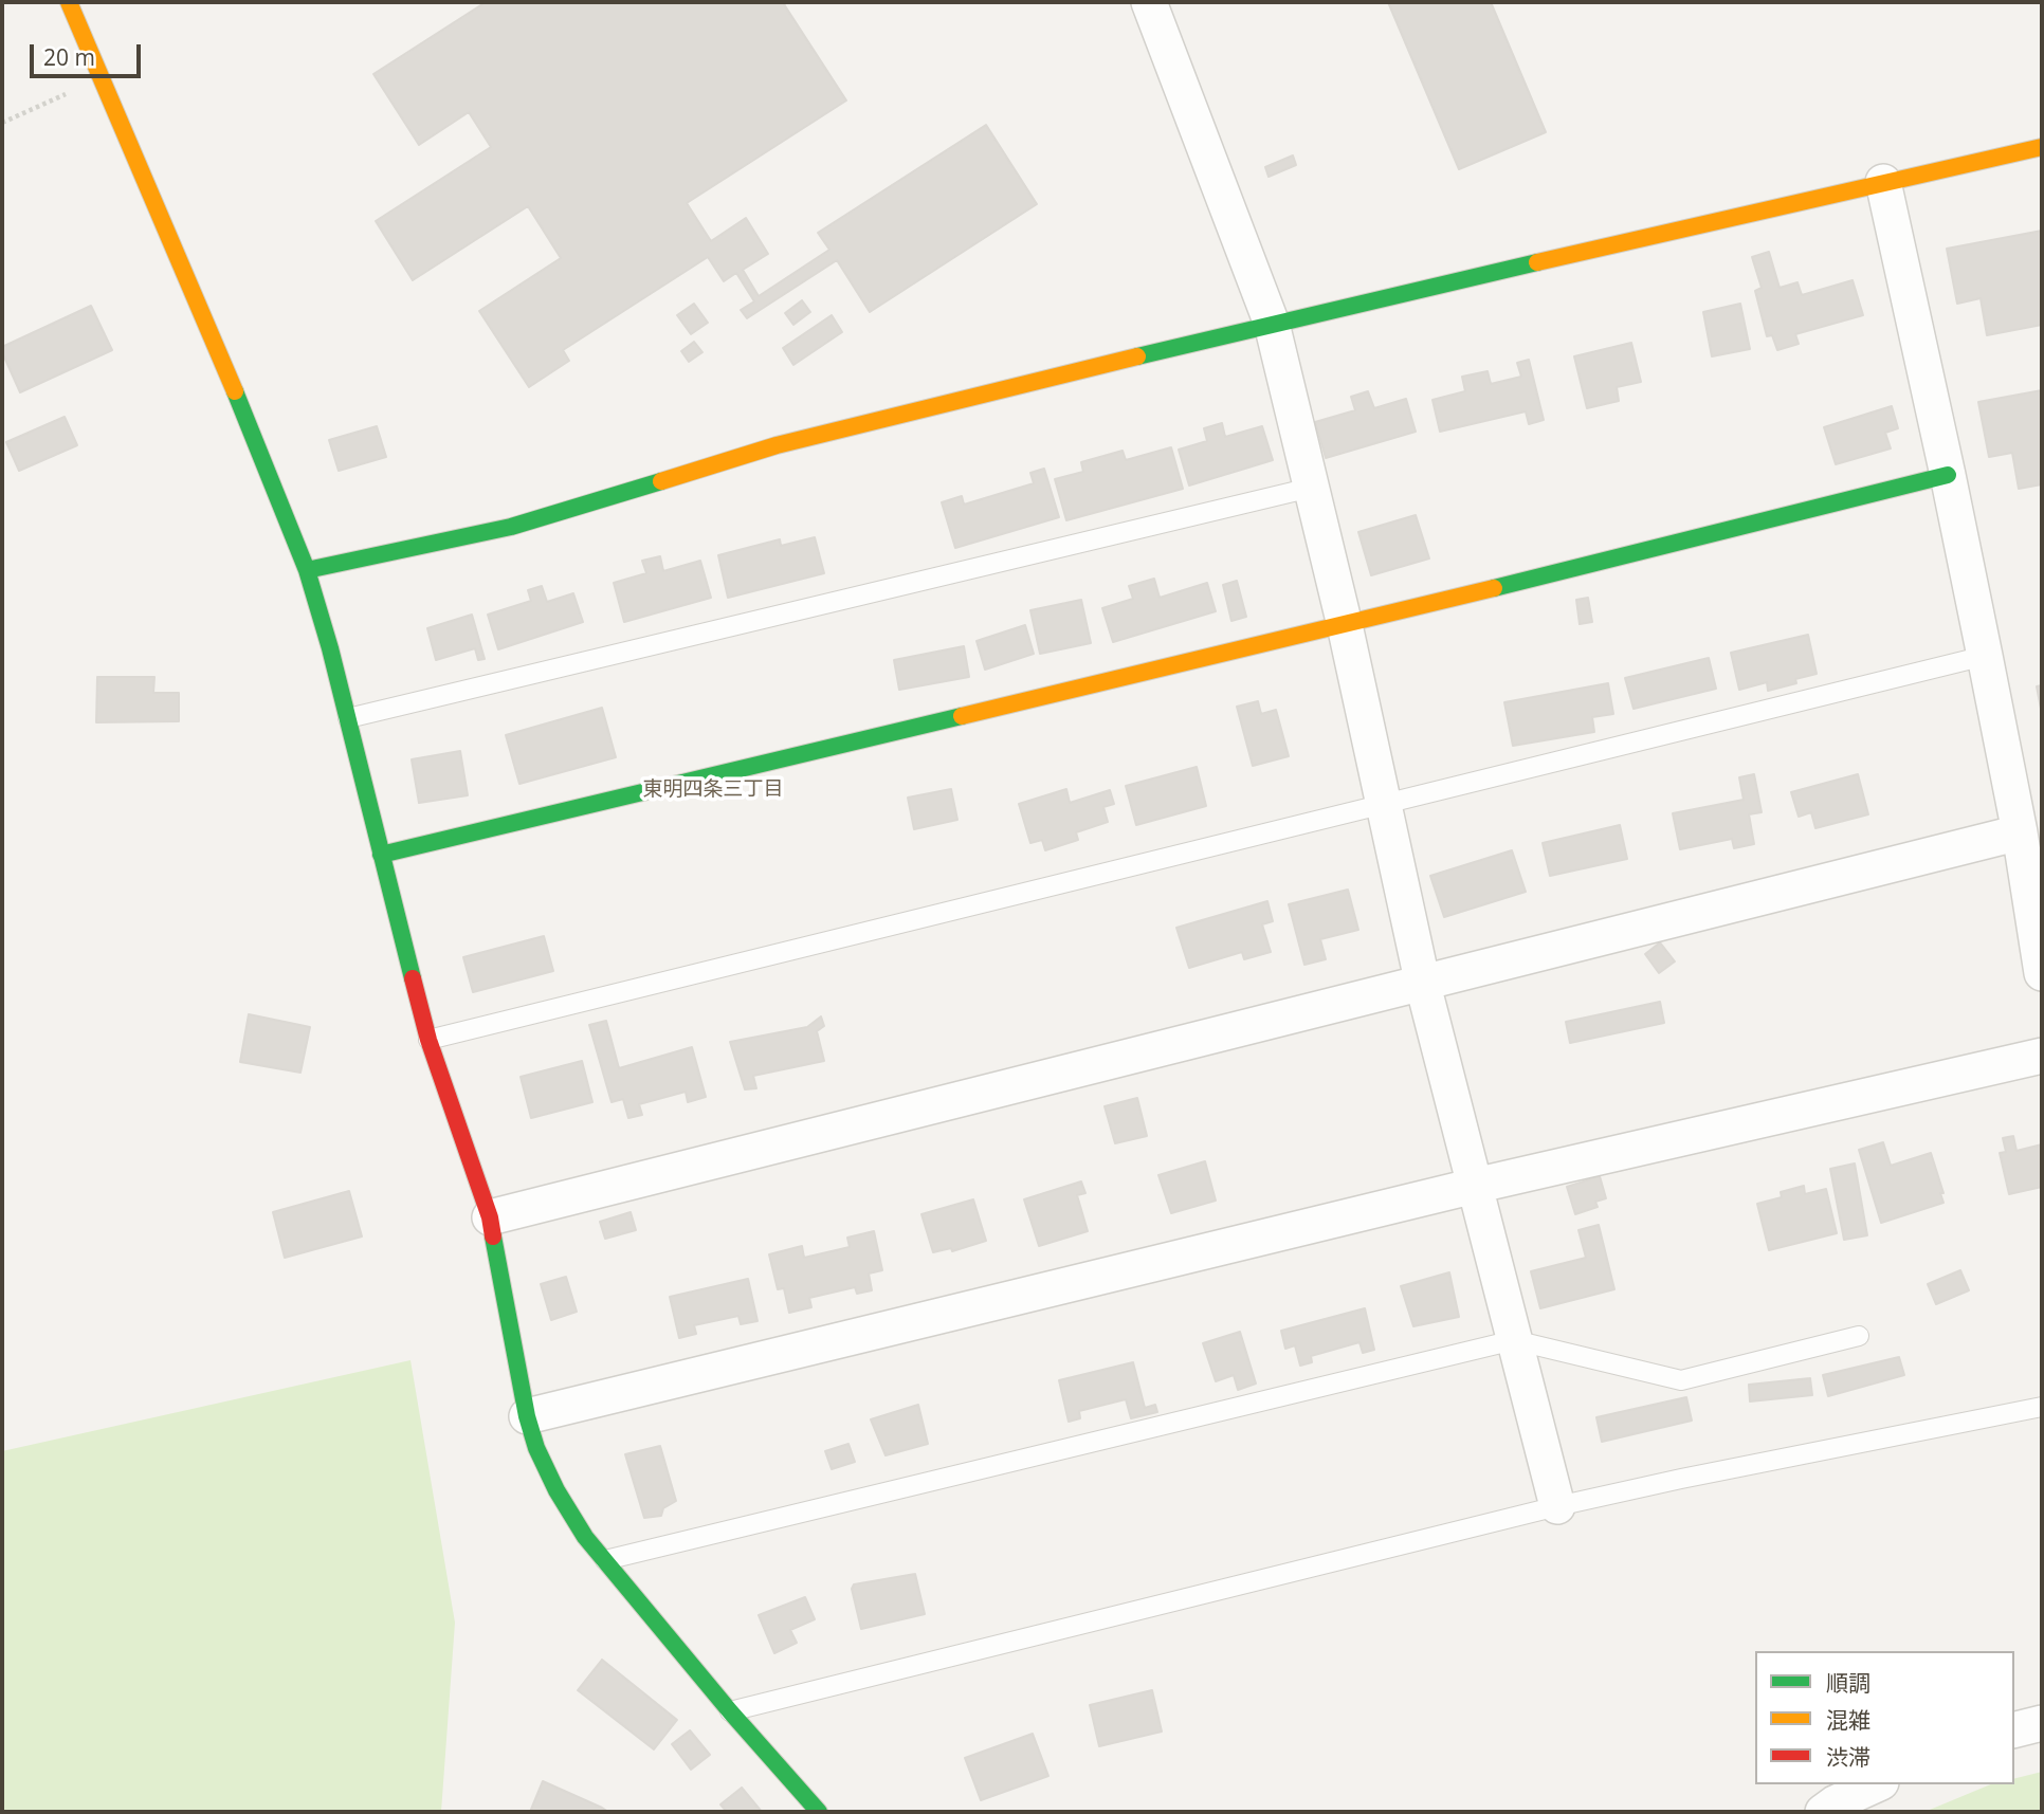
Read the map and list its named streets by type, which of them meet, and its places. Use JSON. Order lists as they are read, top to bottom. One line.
{"districts":["東明四条三丁目"],"legend":["順調","混雑","渋滞"],"scale_bar":"20 m"}
